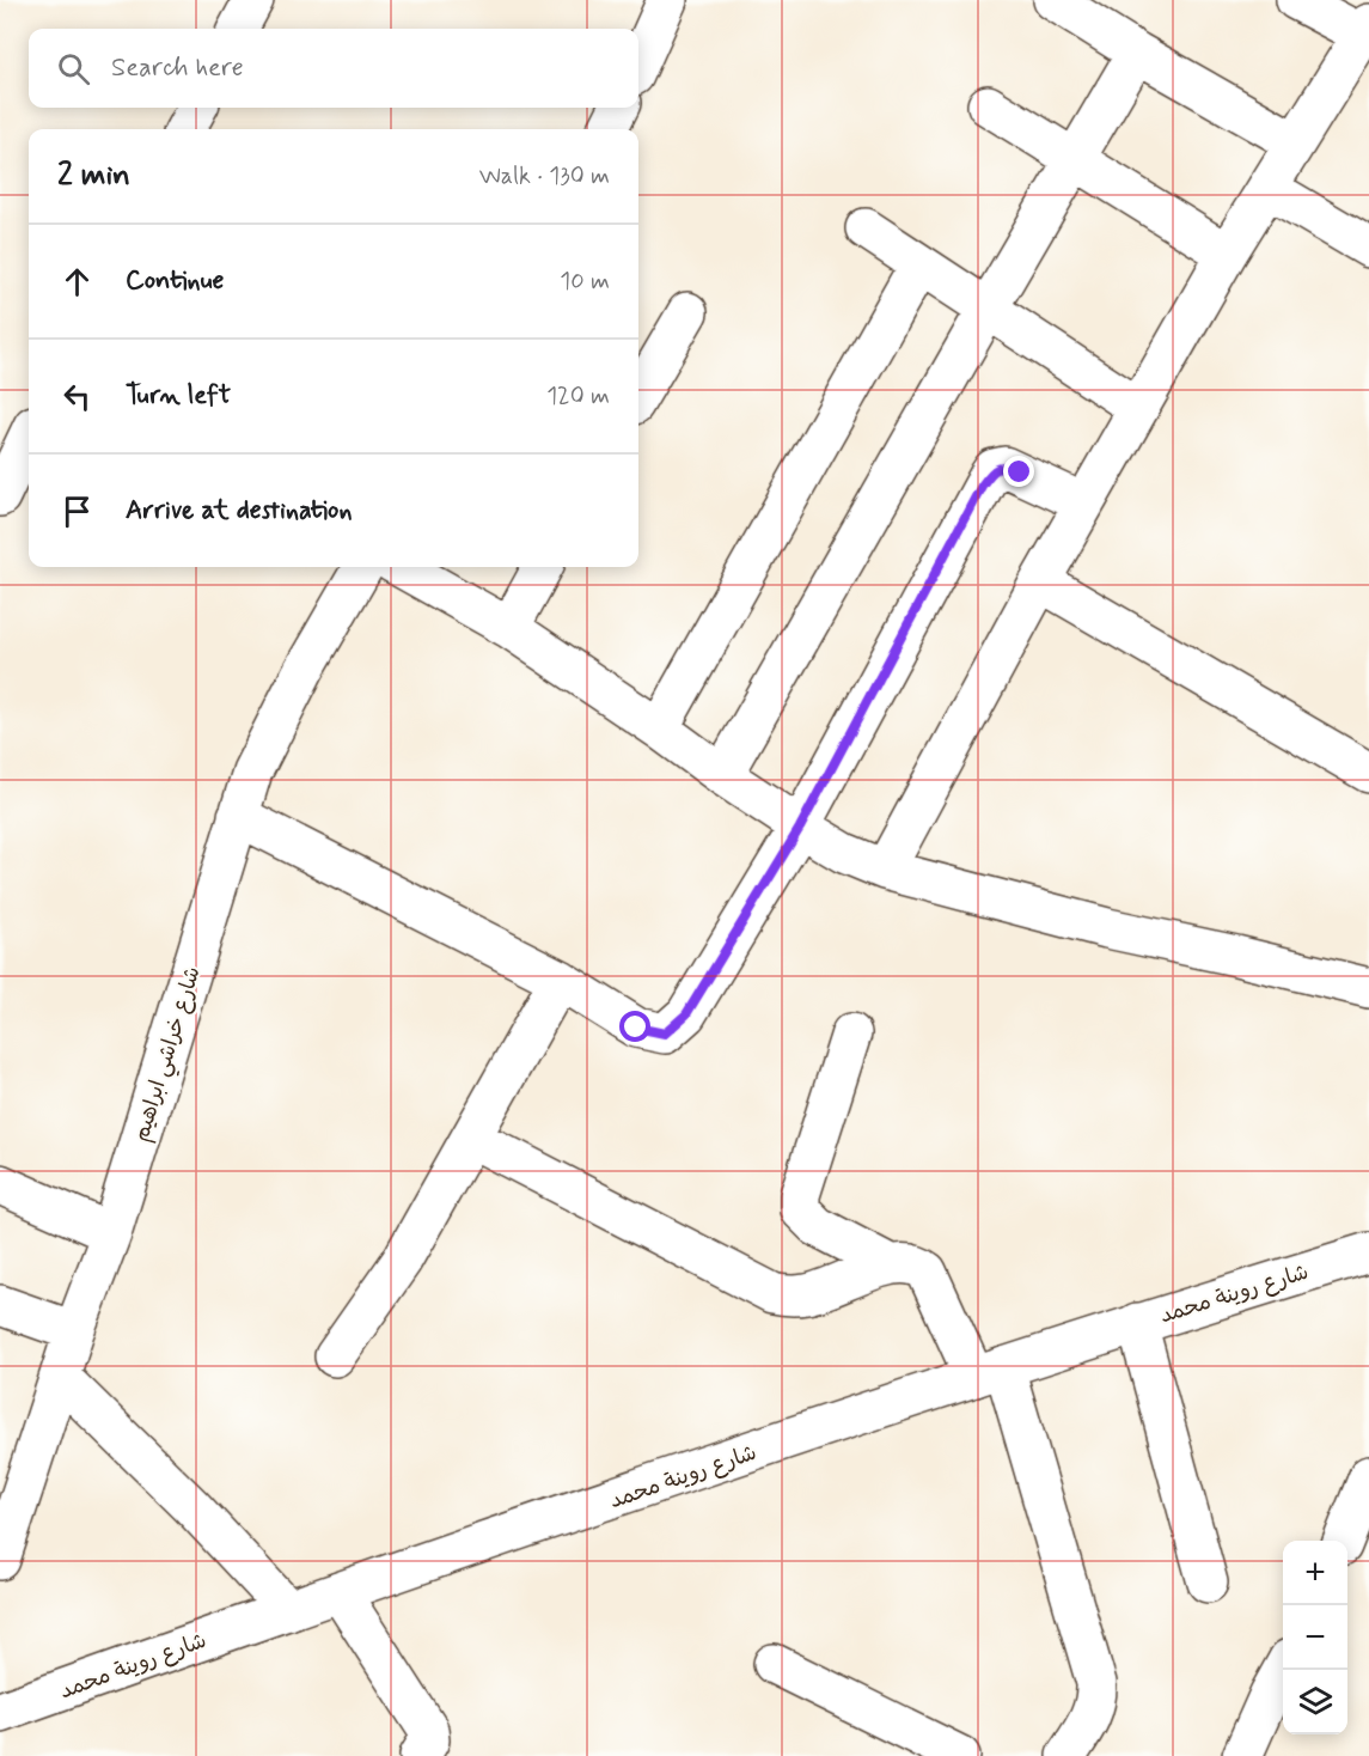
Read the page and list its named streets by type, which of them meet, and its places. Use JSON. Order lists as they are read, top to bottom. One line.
{"streets":{"street":["شارع خراشي ابراهيم","شارع روينة محمد"]},"page":{"search":"Search here","heading":["2 min","Walk · 130 m"],"list":[["Continue","10 m"],["Turn left","120 m"],"Arrive at destination"],"map_buttons":["+","−"]}}
